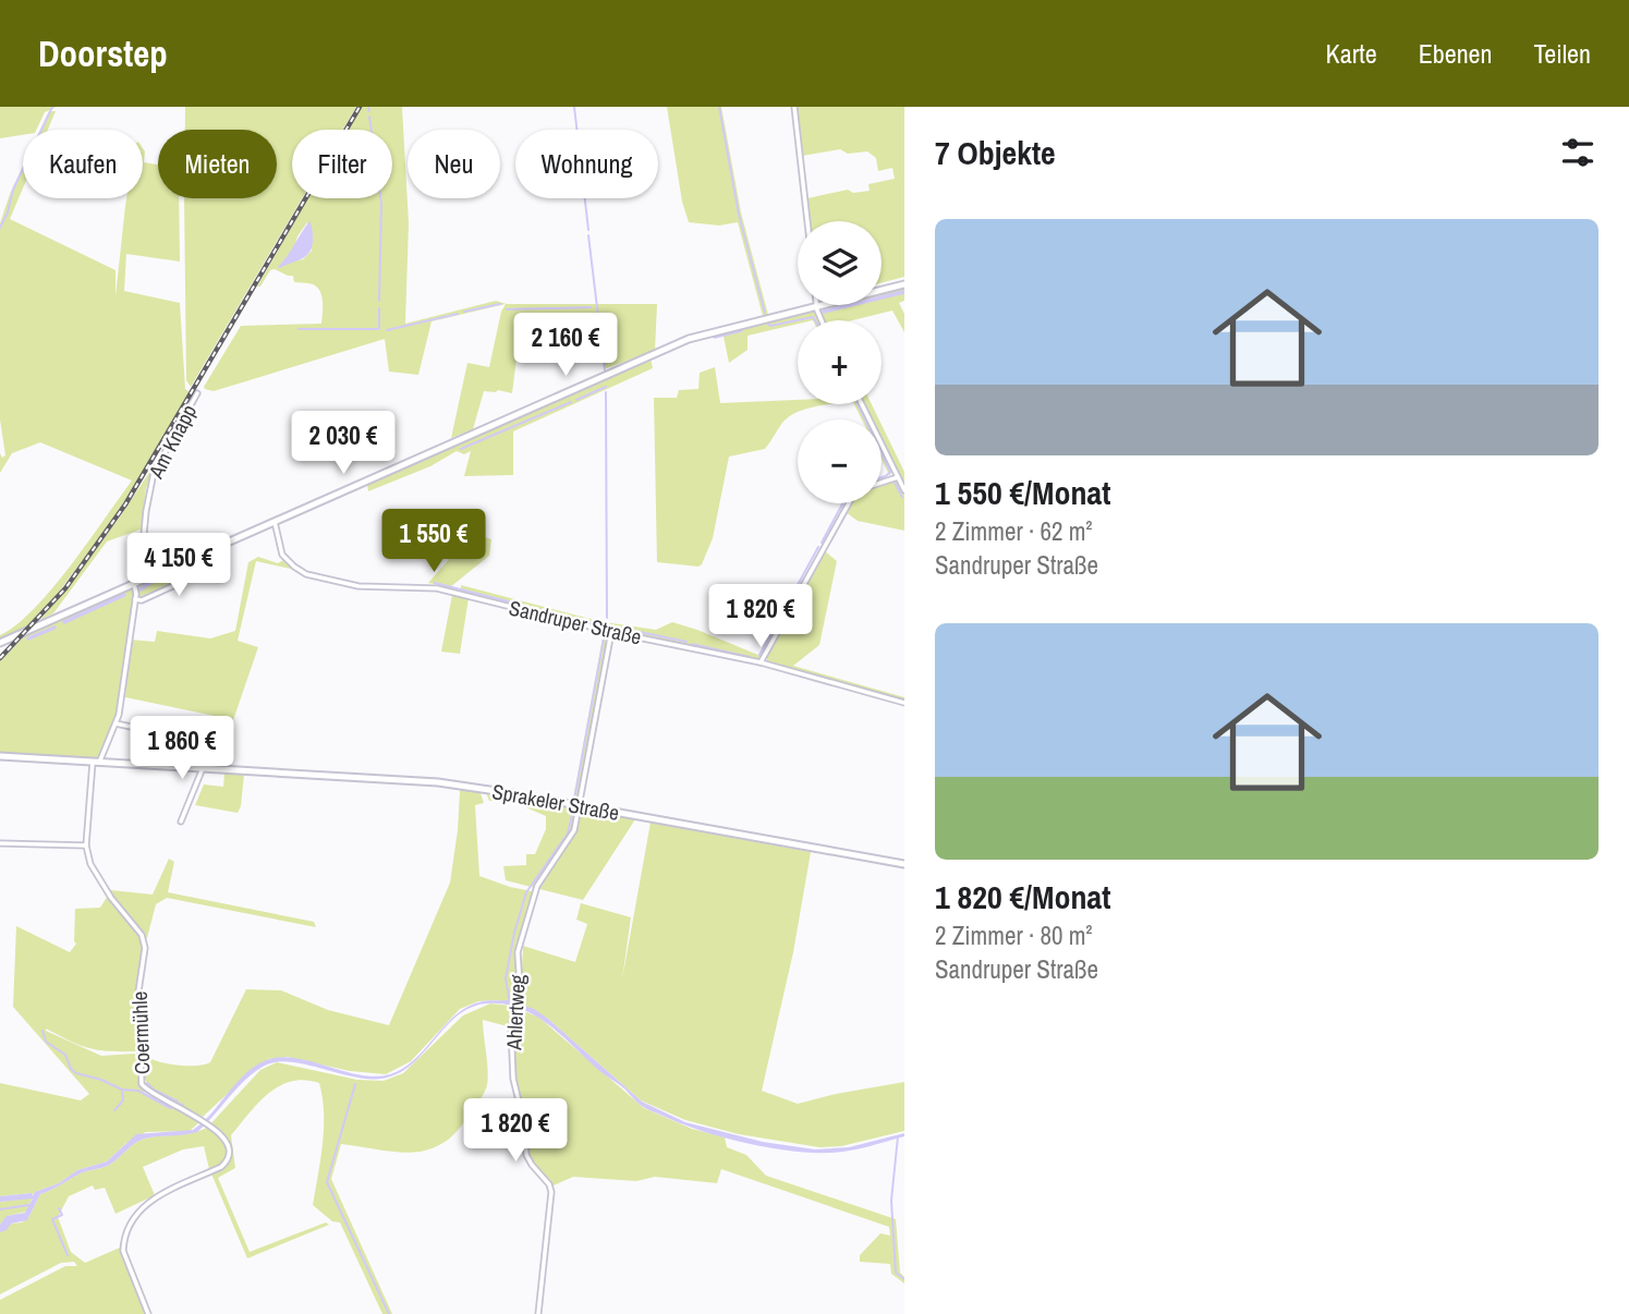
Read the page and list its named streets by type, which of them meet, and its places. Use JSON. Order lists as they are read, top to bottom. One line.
{"streets":{"main road":["Sprakeler Straße"],"street":["Am Knapp","Sandruper Straße","Ahlertweg","Coermühle"]},"crossings":[["Am Knapp","Sprakeler Straße"],["Am Knapp","Coermühle"],["Sandruper Straße","Ahlertweg"],["Sprakeler Straße","Ahlertweg"],["Sprakeler Straße","Coermühle"]],"page":{"header":"Doorstep","nav":["Karte","Ebenen","Teilen"],"heading":"7 Objekte","chip":["Kaufen","Mieten","Filter","Neu","Wohnung"],"list":[{"name":"1 550 €/Monat","note":"2 Zimmer · 62 m² · Sandruper Straße"},{"name":"1 820 €/Monat","note":"2 Zimmer · 80 m² · Sandruper Straße"}],"map_buttons":["+","−"],"price":["2 160 €","2 030 €","1 550 €","4 150 €","1 820 €","1 860 €","1 820 €"]}}
